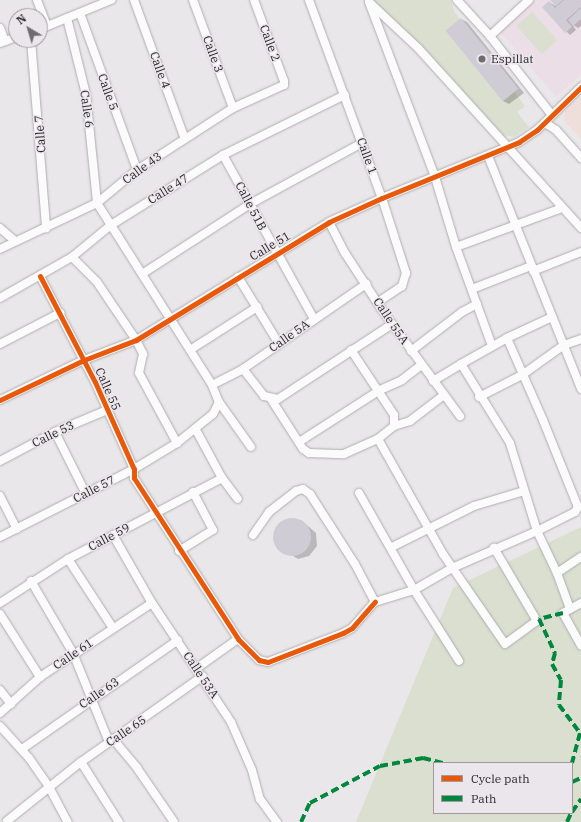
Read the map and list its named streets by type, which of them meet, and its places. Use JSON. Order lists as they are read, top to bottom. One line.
{"streets":{"street":["Calle 2","Calle 3","Calle 4","Calle 5","Calle 6","Calle 7","Calle 1","Calle 43","Calle 47","Calle 51B","Calle 51","Calle 55A","Calle 5A","Calle 55","Calle 53","Calle 57","Calle 59","Calle 61","Calle 53A","Calle 63","Calle 65"]},"crossings":[["Calle 2","Calle 43"],["Calle 3","Calle 43"],["Calle 4","Calle 43"],["Calle 5","Calle 43"],["Calle 6","Calle 43"],["Calle 7","Calle 43"],["Calle 1","Calle 47"],["Calle 1","Calle 51"],["Calle 1","Calle 55A"],["Calle 47","Calle 51B"],["Calle 47","Calle 55"],["Calle 51B","Calle 51"],["Calle 51B","Calle 5A"],["Calle 51","Calle 55A"],["Calle 51","Calle 55"],["Calle 55A","Calle 5A"],["Calle 55","Calle 53"],["Calle 55","Calle 57"],["Calle 55","Calle 59"],["Calle 59","Calle 53A"],["Calle 61","Calle 53A"],["Calle 53A","Calle 63"],["Calle 53A","Calle 65"]],"places":["Espillat"],"legend":["Cycle path","Path"],"north":"top left"}
